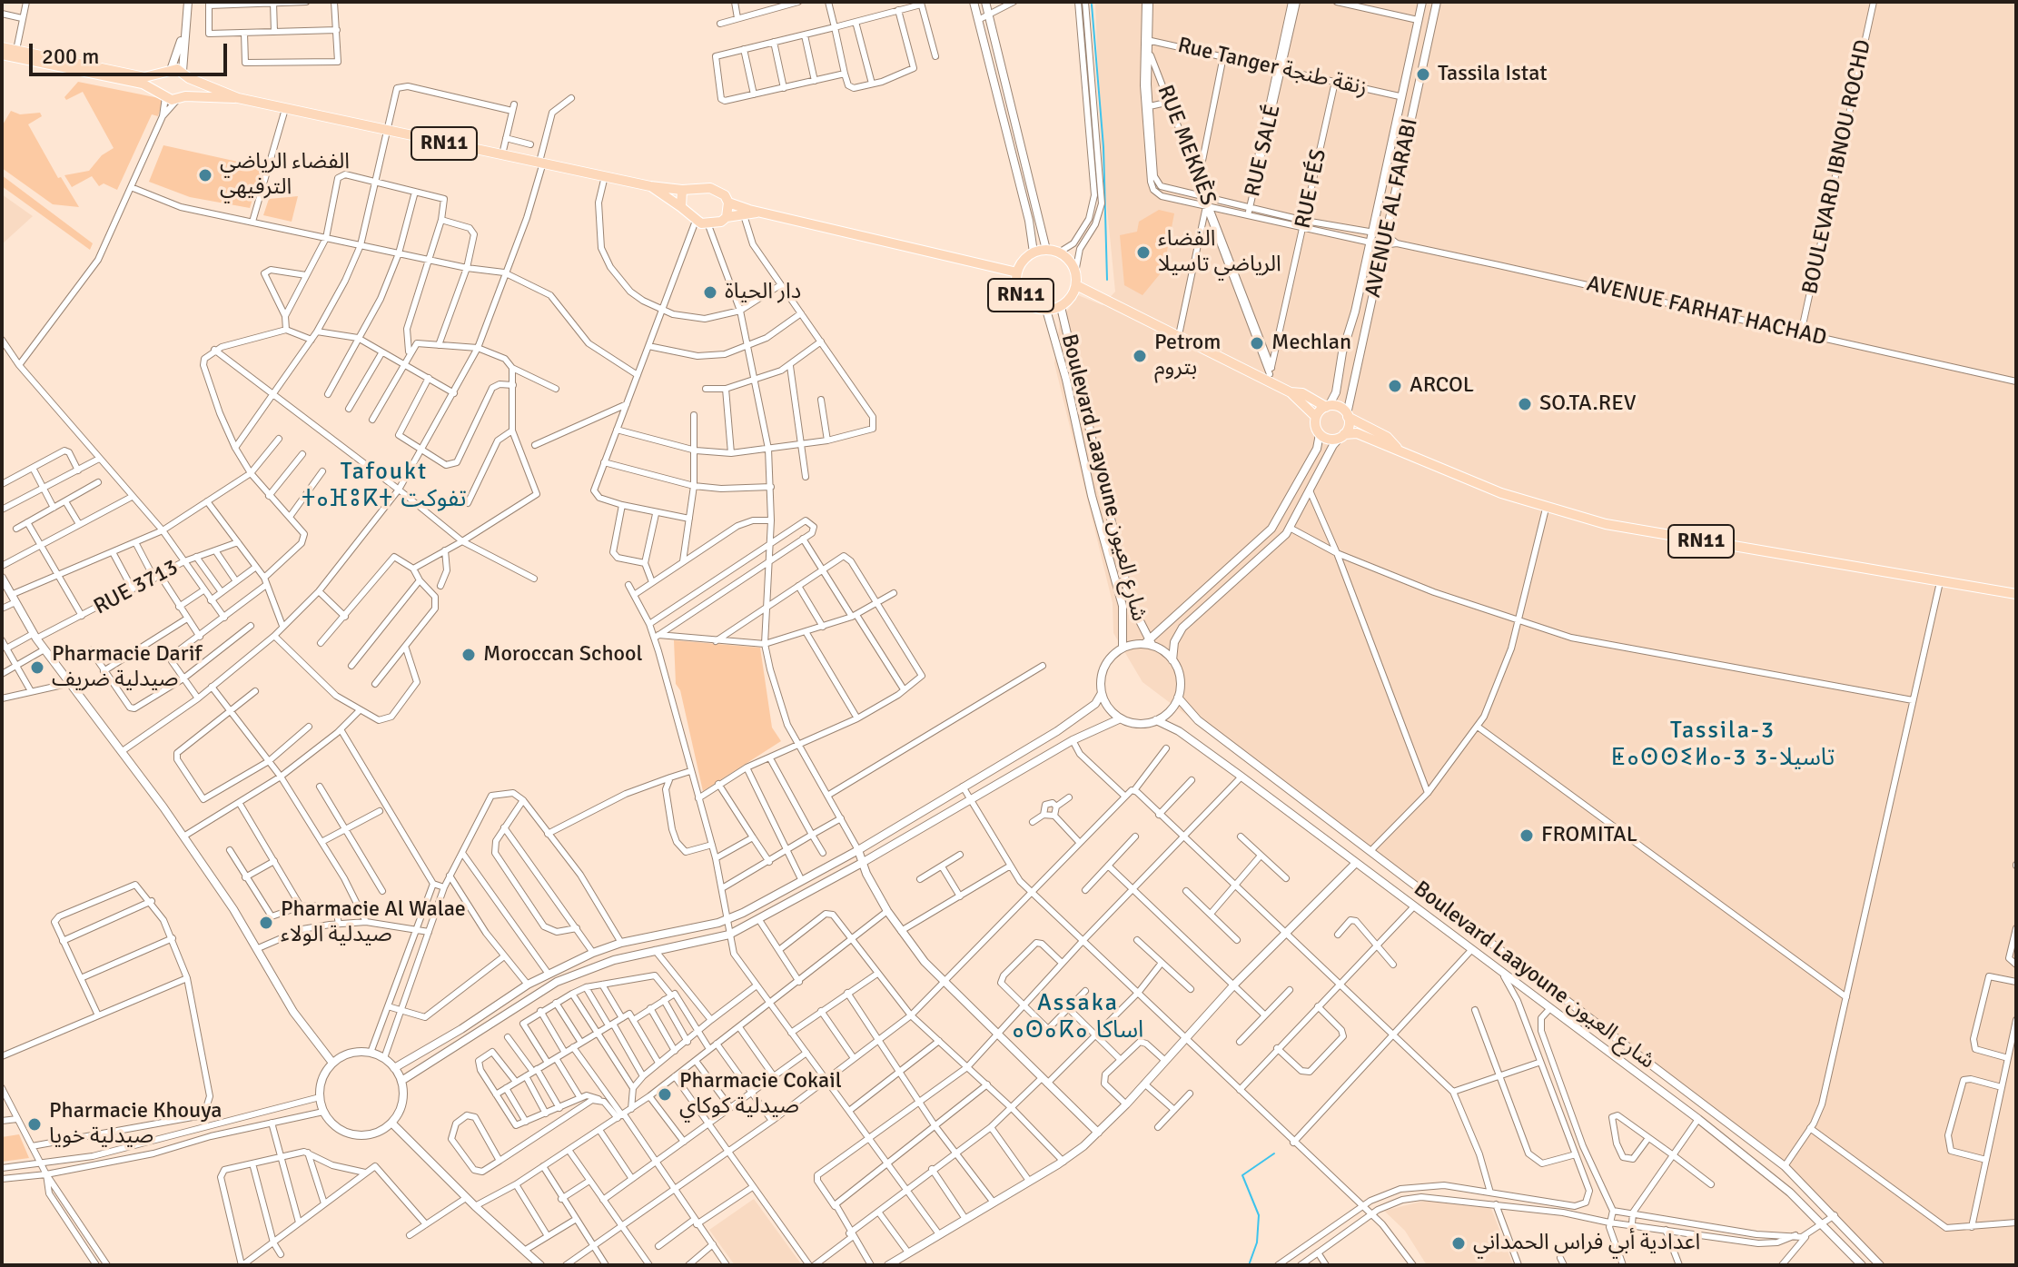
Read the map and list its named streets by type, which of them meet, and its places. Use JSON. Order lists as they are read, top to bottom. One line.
{"streets":{"main road":["RN11"],"street":["Rue Tanger زنقة طنجة","RUE MEKNÈS","RUE SALÉ","BOULEVARD IBNOU ROCHD","RUE FÉS","AVENUE AL FARABI","AVENUE FARHAT HACHAD","Boulevard Laayoune شارع العيون","RUE 3713"]},"crossings":[["Rue Tanger زنقة طنجة","RUE SALÉ"],["Rue Tanger زنقة طنجة","RUE FÉS"],["Rue Tanger زنقة طنجة","AVENUE AL FARABI"],["RN11","RUE MEKNÈS"],["RN11","RUE FÉS"],["RN11","AVENUE AL FARABI"],["RN11","Boulevard Laayoune شارع العيون"],["RUE MEKNÈS","RUE FÉS"],["RUE MEKNÈS","AVENUE FARHAT HACHAD"],["RUE SALÉ","AVENUE FARHAT HACHAD"],["BOULEVARD IBNOU ROCHD","AVENUE FARHAT HACHAD"],["RUE FÉS","AVENUE FARHAT HACHAD"],["AVENUE AL FARABI","AVENUE FARHAT HACHAD"]],"districts":["Tafoukt ⵜⴰⴼⵓⴽⵜ تفوكت","Tassila-3 ⵟⴰⵙⵙⵉⵍⴰ-3 3-تاسيلا","Assaka ⴰⵙⴰⴽⴰ اساكا"],"places":["Tassila Istat","الفضاء الرياضي الترفيهي","الفضاء الرياضي تاسيلا","دار الحياة","Mechlan","Petrom بتروم","ARCOL","SO.TA.REV","Moroccan School","Pharmacie Darif صيدلية ضريف","FROMITAL","Pharmacie Al Walae صيدلية الولاء","Pharmacie Cokail صيدلية كوكاي","Pharmacie Khouya صيدلية خويا","اعدادية أبي فراس الحمداني"],"scale_bar":"200 m"}
